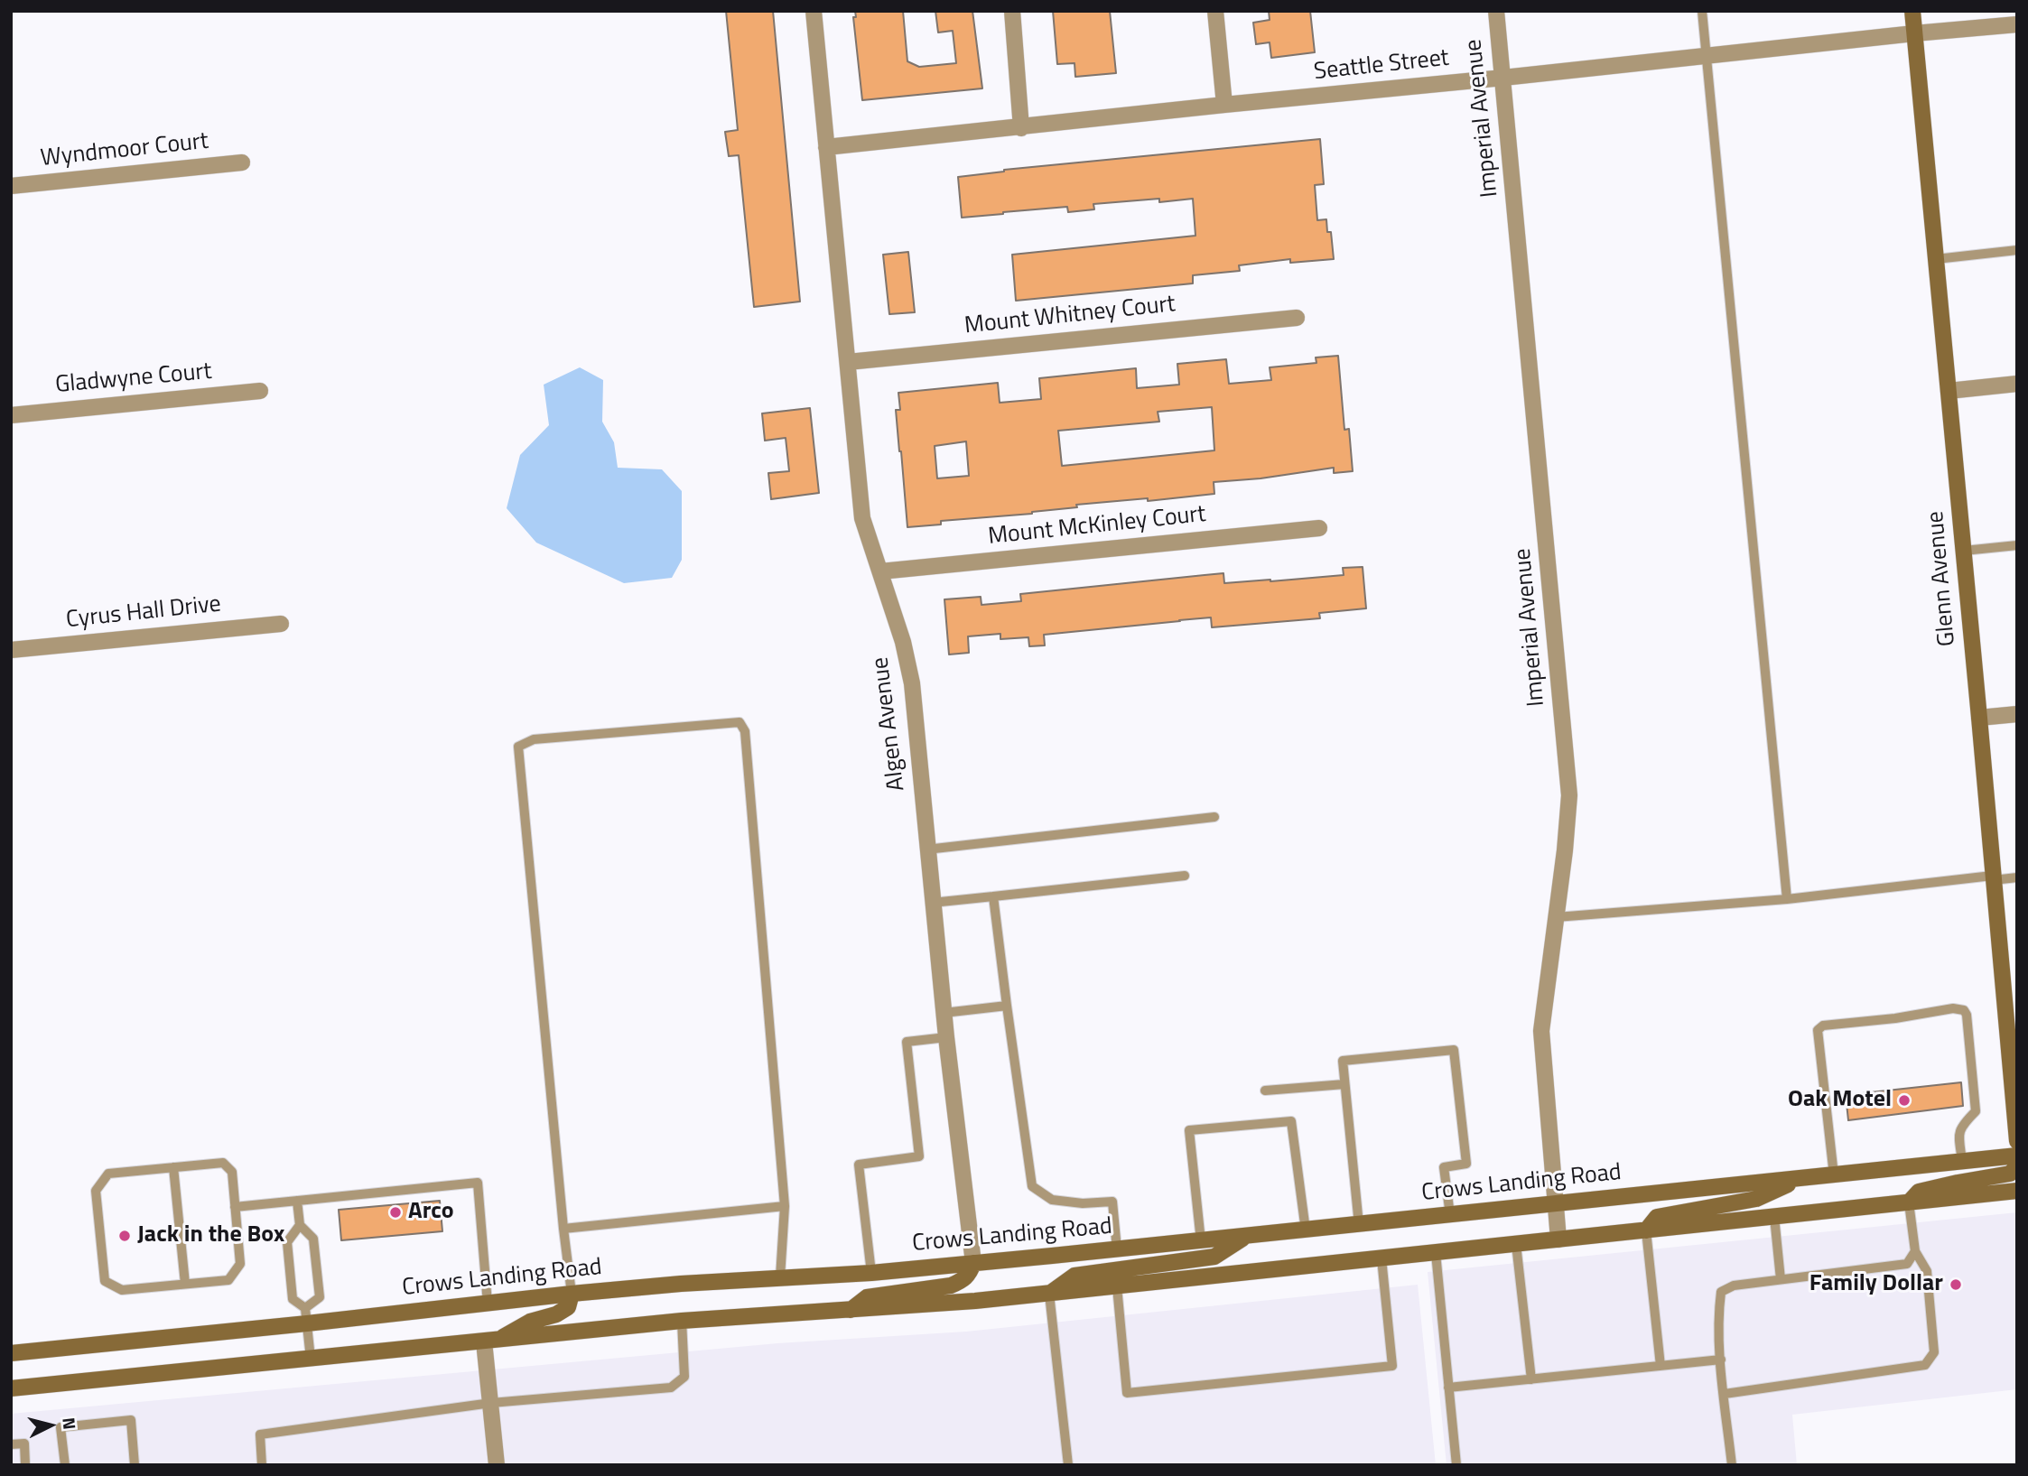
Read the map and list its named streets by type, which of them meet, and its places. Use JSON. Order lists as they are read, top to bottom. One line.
{"streets":{"main road":["Glenn Avenue","Crows Landing Road"],"street":["Seattle Street","Imperial Avenue","Wyndmoor Court","Mount Whitney Court","Gladwyne Court","Mount McKinley Court","Cyrus Hall Drive","Algen Avenue"]},"crossings":[["Seattle Street","Imperial Avenue"],["Seattle Street","Glenn Avenue"],["Seattle Street","Algen Avenue"],["Imperial Avenue","Crows Landing Road"],["Mount Whitney Court","Algen Avenue"],["Mount McKinley Court","Algen Avenue"],["Algen Avenue","Crows Landing Road"]],"places":["Oak Motel","Arco","Jack in the Box","Family Dollar"],"north":"right"}
